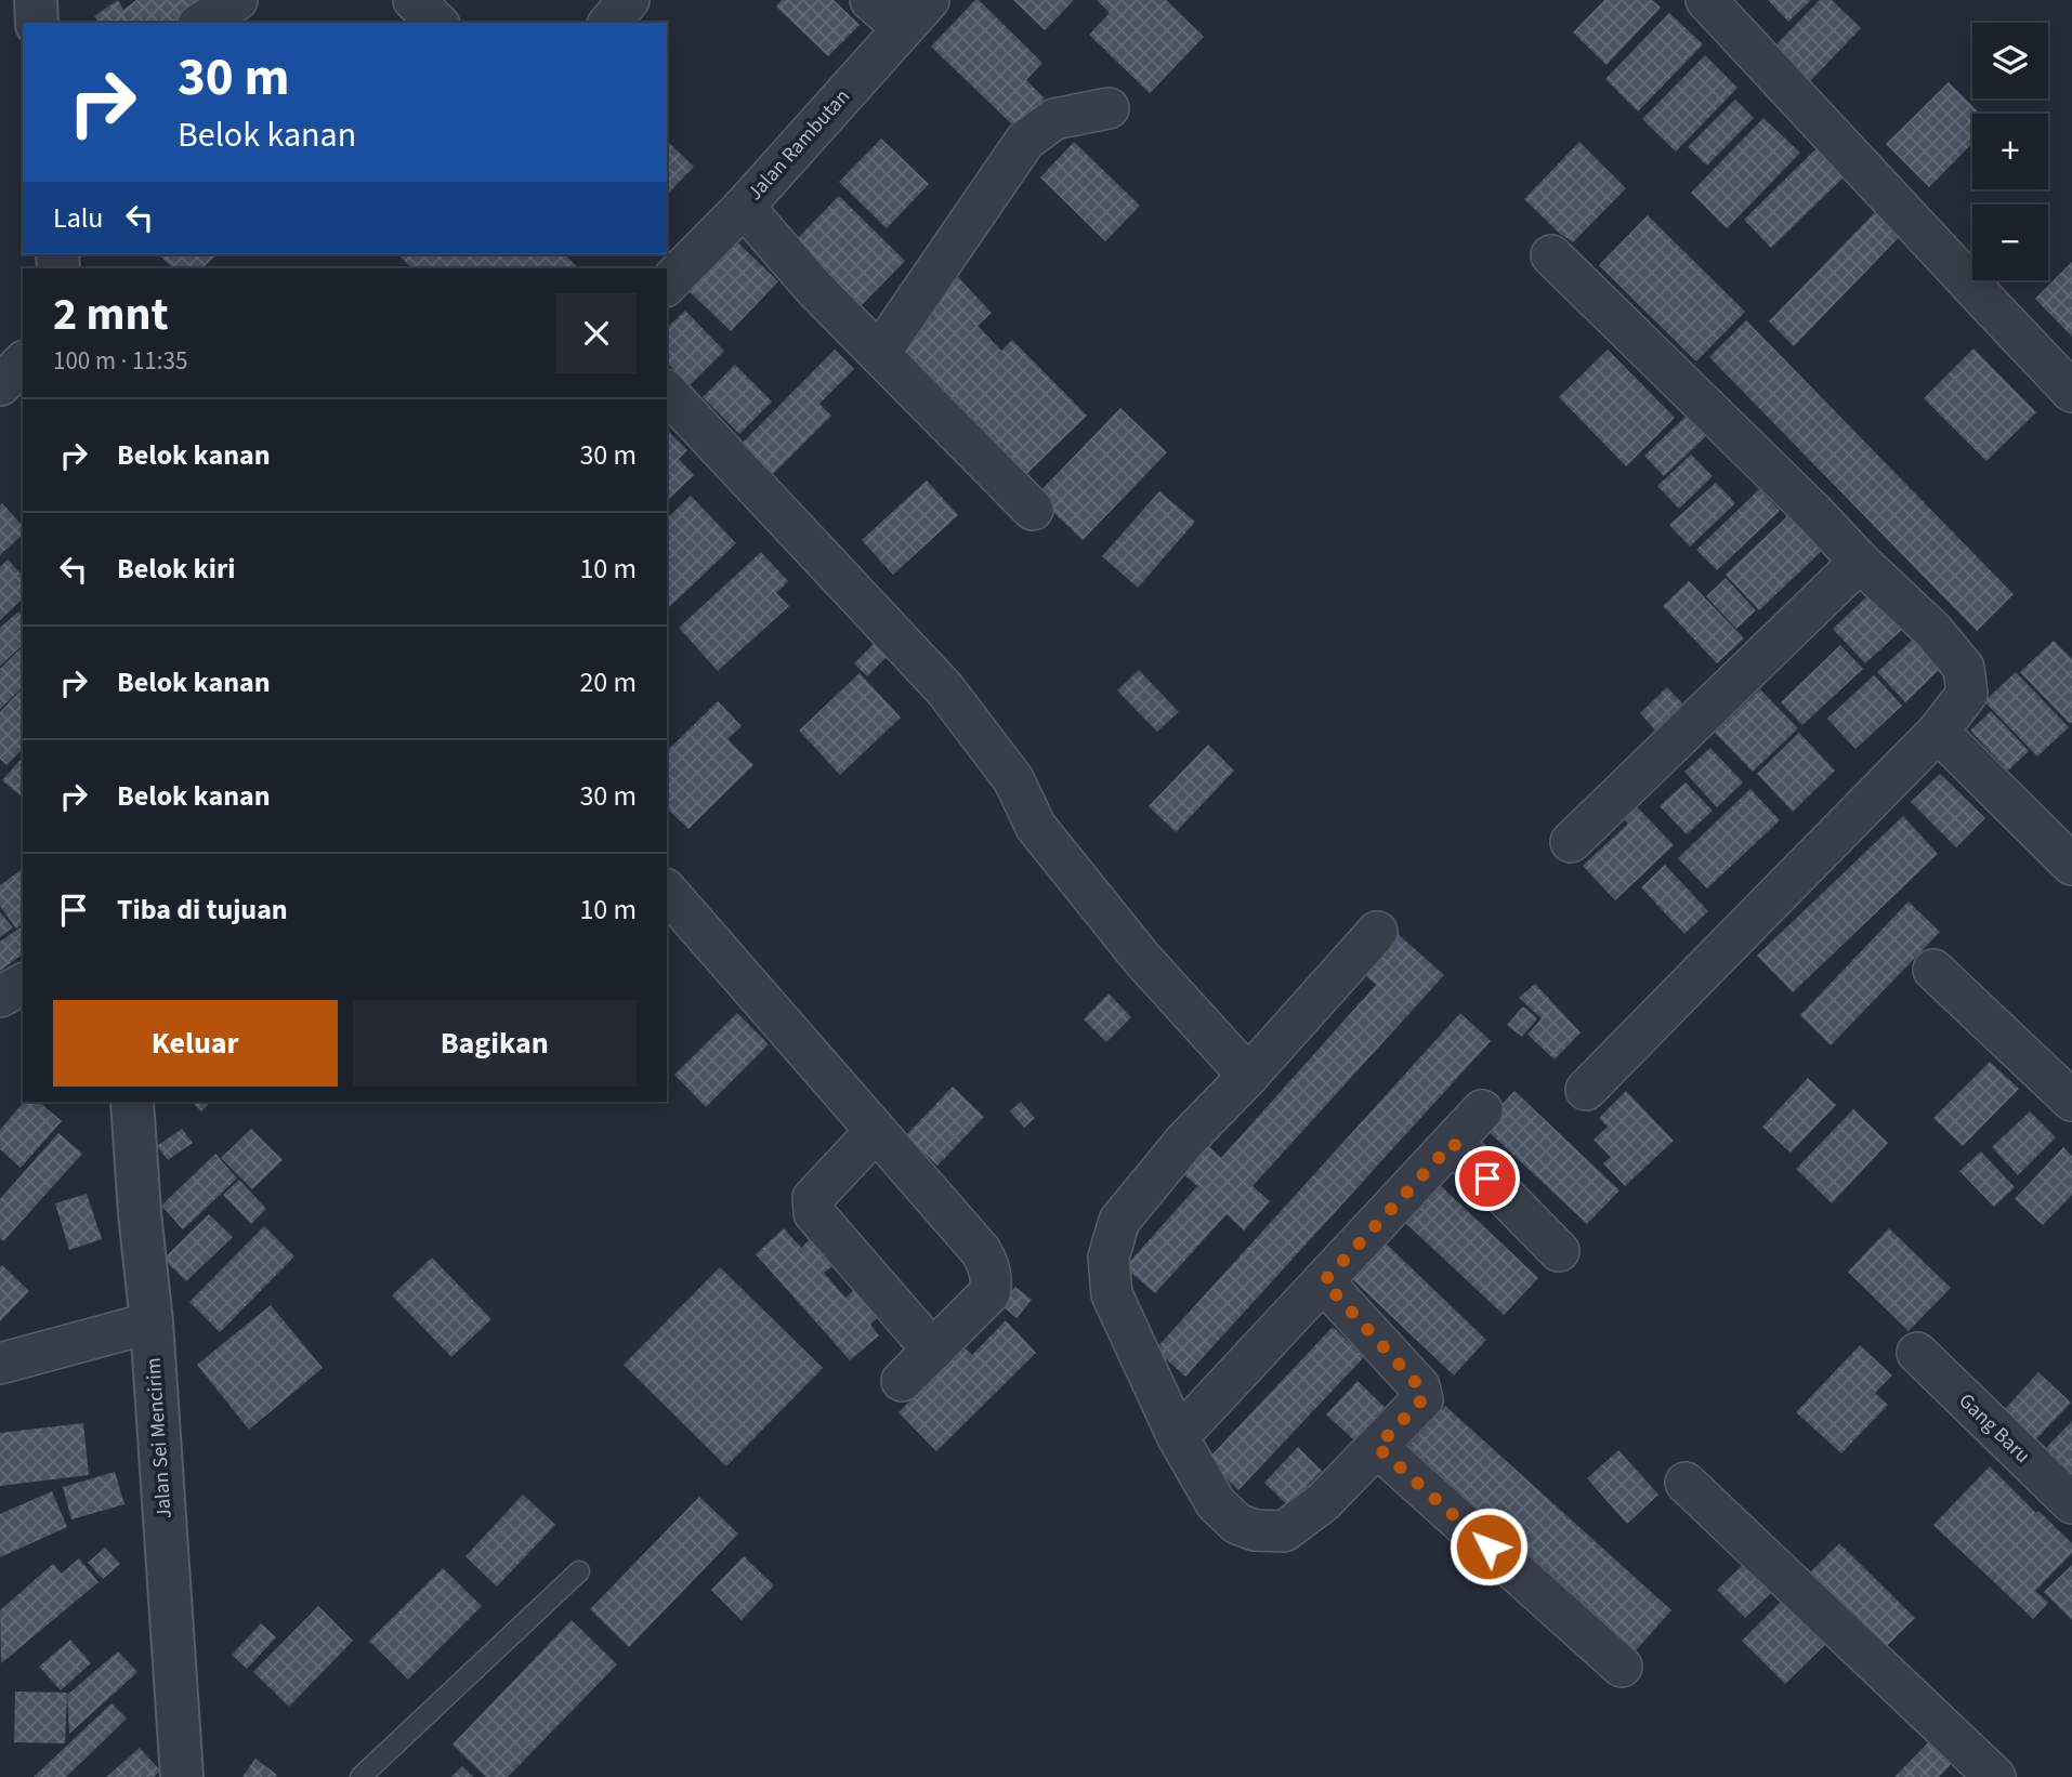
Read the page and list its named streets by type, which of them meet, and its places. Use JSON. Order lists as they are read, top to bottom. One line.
{"streets":{"street":["Jalan Rambutan","Gang Baru","Jalan Sei Mencirim"]},"page":{"map_buttons":["+","−"],"turn":["30 m","Belok kanan"],"then":"Lalu","heading":["2 mnt","100 m · 11:35"],"list":[{"name":"Belok kanan","value":"30 m"},{"name":"Belok kiri","value":"10 m"},{"name":"Belok kanan","value":"20 m"},{"name":"Belok kanan","value":"30 m"},{"name":"Tiba di tujuan","value":"10 m"}],"buttons":["Keluar","Bagikan"]}}
